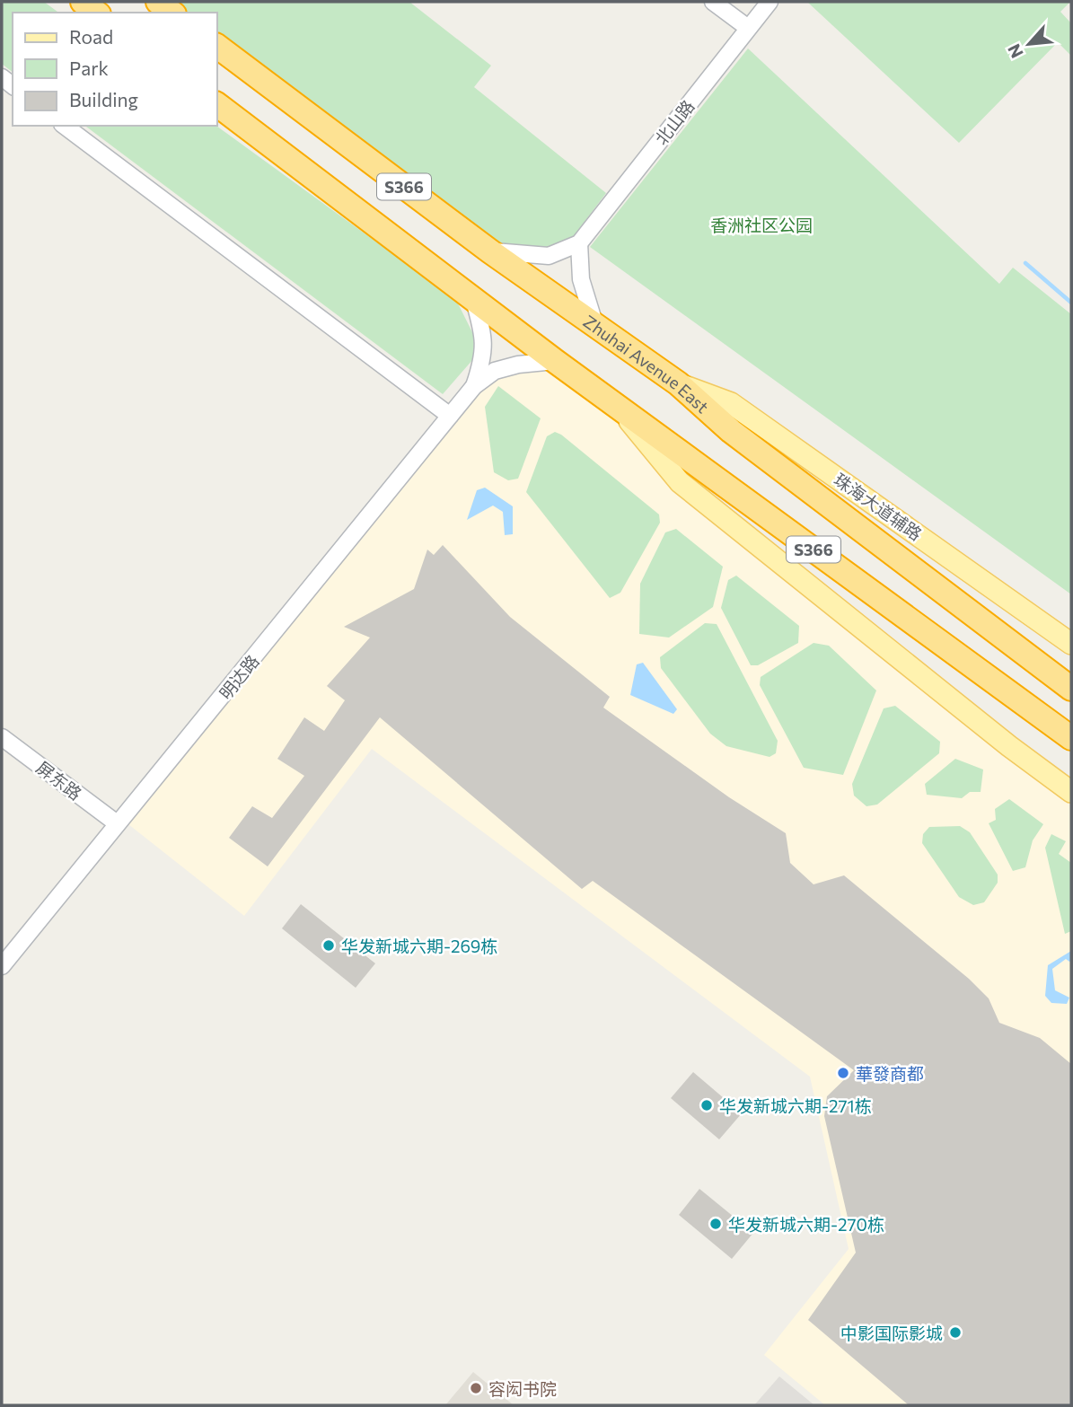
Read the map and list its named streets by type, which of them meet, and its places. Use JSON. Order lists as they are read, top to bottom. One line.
{"streets":{"highway":["S366","Zhuhai Avenue East"],"main road":["珠海大道辅路"],"street":["北山路","明达路","屏东路"]},"crossings":[["北山路","Zhuhai Avenue East"],["S366","明达路"],["Zhuhai Avenue East","珠海大道辅路"],["明达路","屏东路"]],"parks":["香洲社区公园"],"places":["华发新城六期-269栋","華發商都","华发新城六期-271栋","华发新城六期-270栋","中影国际影城","容闳书院"],"legend":["Road","Park","Building"],"north":"bottom left"}
